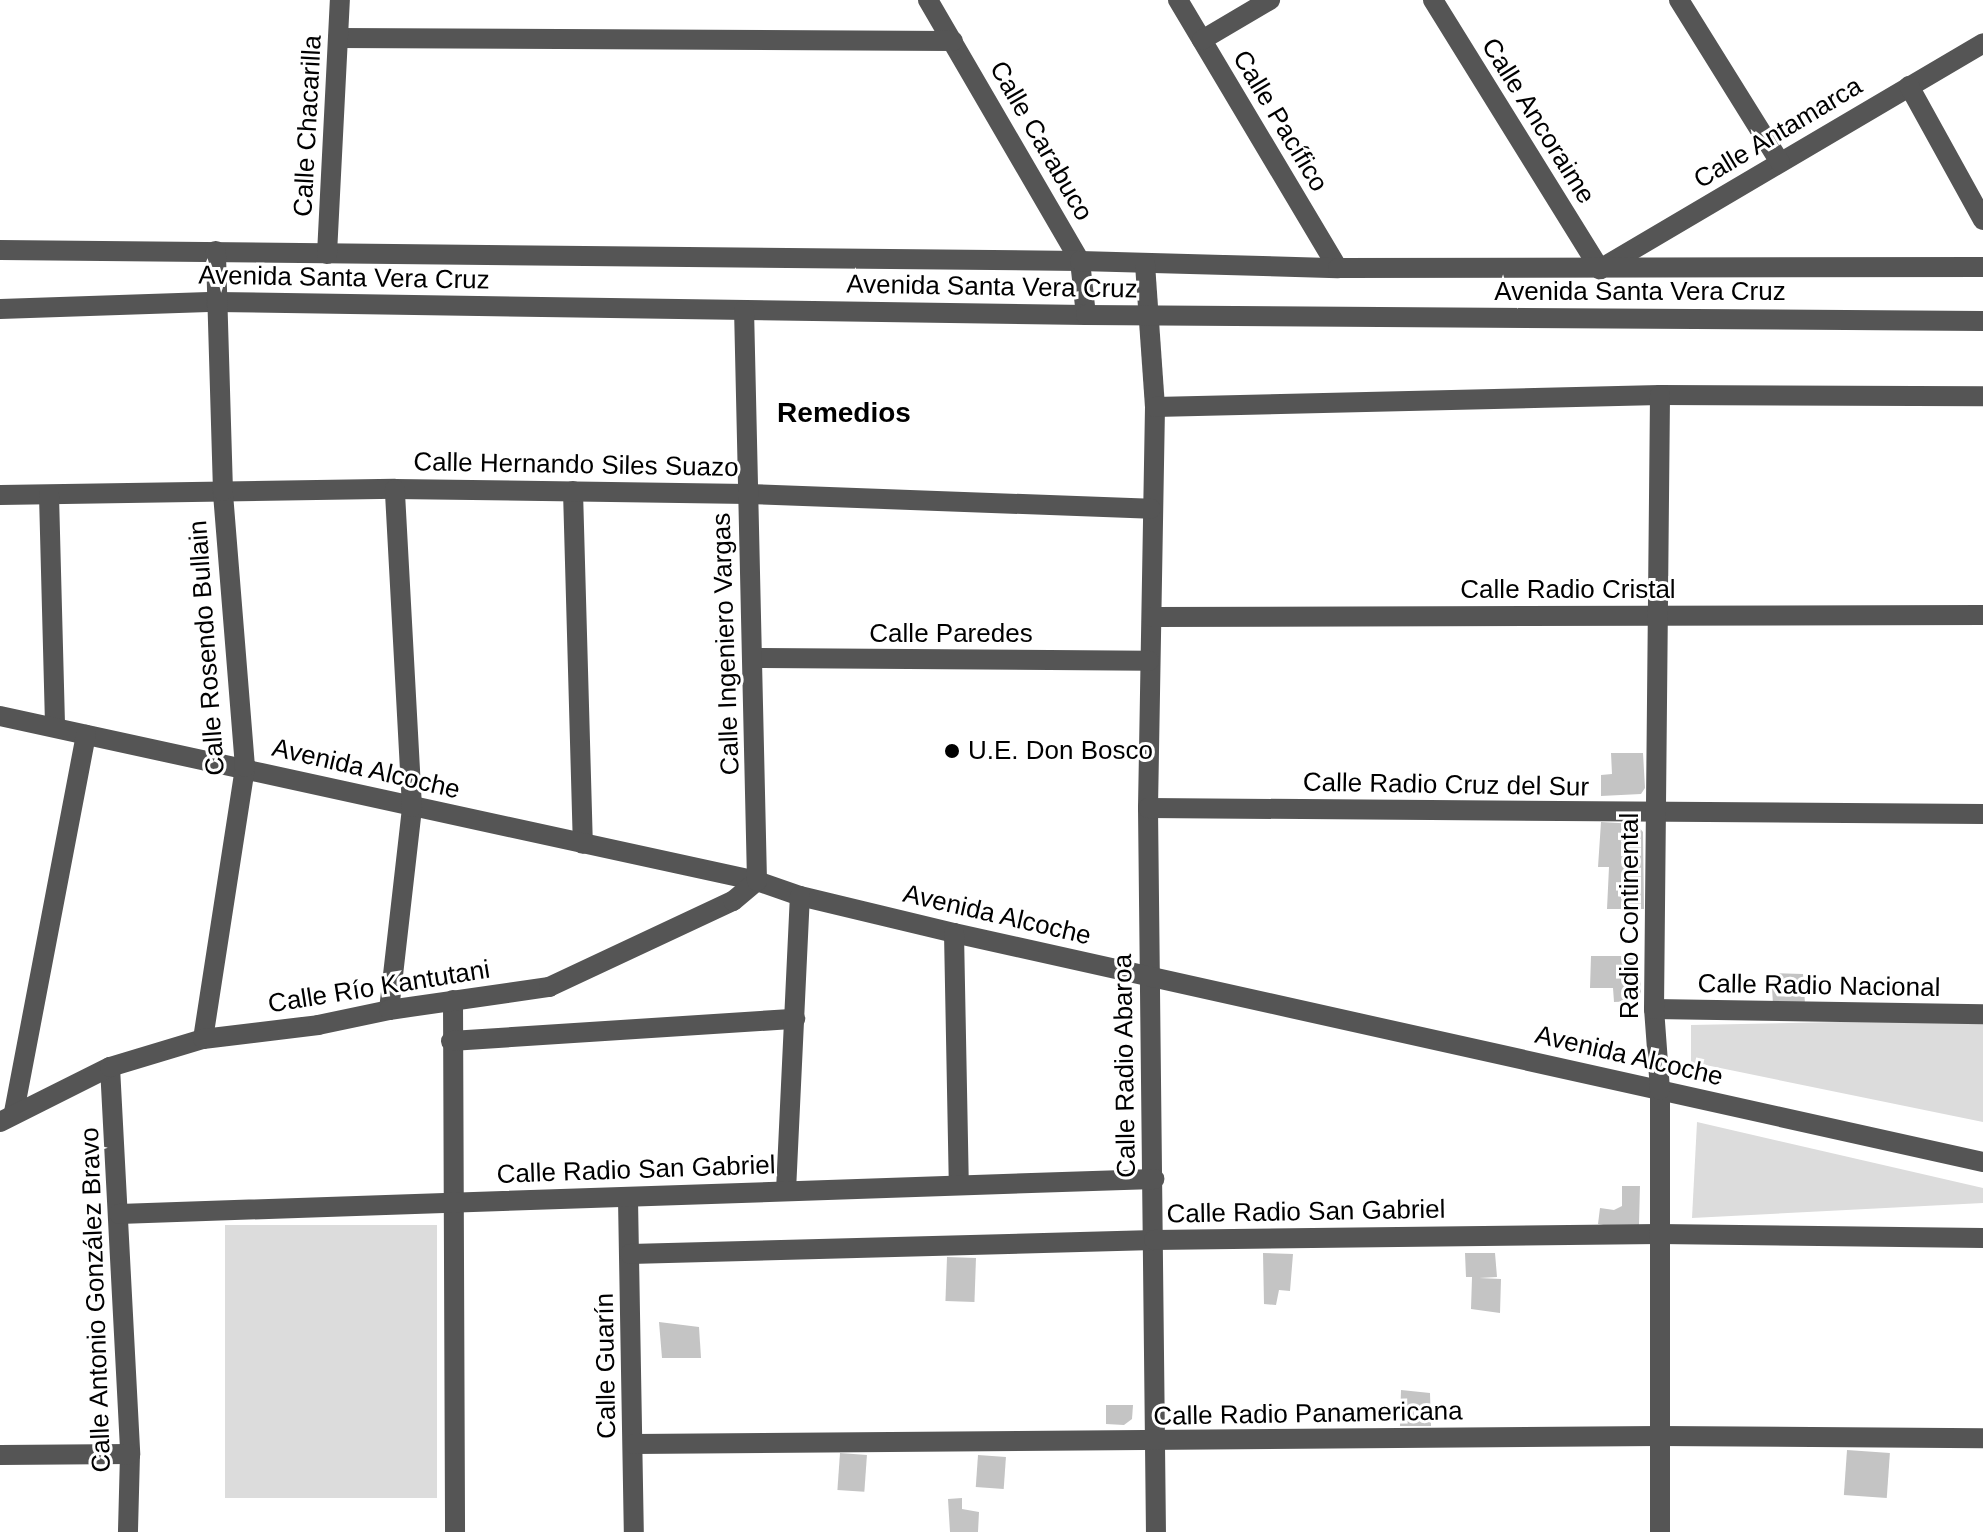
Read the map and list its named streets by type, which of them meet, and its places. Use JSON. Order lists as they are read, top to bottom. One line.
{"streets":{"street":["Calle Pacífico","Calle Ancoraime","Calle Chacarilla","Calle Antamarca","Calle Carabuco","Avenida Santa Vera Cruz","Calle Hernando Siles Suazo","Calle Radio Cristal","Calle Paredes","Calle Ingeniero Vargas","Calle Rosendo Bullain","Avenida Alcoche","Calle Radio Cruz del Sur","Radio Continental","Calle Radio Nacional","Calle Río Kantutani","Calle Radio Abaroa","Calle Radio San Gabriel","Calle Antonio González Bravo","Calle Guarín","Calle Radio Panamericana"]},"crossings":[["Calle Pacífico","Avenida Santa Vera Cruz"],["Calle Ancoraime","Calle Antamarca"],["Calle Ancoraime","Avenida Santa Vera Cruz"],["Calle Chacarilla","Avenida Santa Vera Cruz"],["Calle Antamarca","Avenida Santa Vera Cruz"],["Calle Carabuco","Avenida Santa Vera Cruz"],["Avenida Santa Vera Cruz","Calle Ingeniero Vargas"],["Avenida Santa Vera Cruz","Calle Rosendo Bullain"],["Avenida Santa Vera Cruz","Calle Radio Abaroa"],["Calle Hernando Siles Suazo","Calle Ingeniero Vargas"],["Calle Hernando Siles Suazo","Calle Rosendo Bullain"],["Calle Hernando Siles Suazo","Calle Radio Abaroa"],["Calle Radio Cristal","Radio Continental"],["Calle Radio Cristal","Calle Radio Abaroa"],["Calle Paredes","Calle Ingeniero Vargas"],["Calle Paredes","Calle Radio Abaroa"],["Calle Ingeniero Vargas","Avenida Alcoche"],["Calle Ingeniero Vargas","Calle Río Kantutani"],["Calle Rosendo Bullain","Avenida Alcoche"],["Calle Rosendo Bullain","Calle Río Kantutani"],["Avenida Alcoche","Radio Continental"],["Avenida Alcoche","Calle Río Kantutani"],["Avenida Alcoche","Calle Radio Abaroa"],["Calle Radio Cruz del Sur","Radio Continental"],["Calle Radio Cruz del Sur","Calle Radio Abaroa"],["Radio Continental","Calle Radio Nacional"],["Radio Continental","Calle Radio San Gabriel"],["Radio Continental","Calle Radio Panamericana"],["Calle Río Kantutani","Calle Antonio González Bravo"],["Calle Radio Abaroa","Calle Radio San Gabriel"],["Calle Radio Abaroa","Calle Radio Panamericana"],["Calle Radio San Gabriel","Calle Antonio González Bravo"],["Calle Radio San Gabriel","Calle Guarín"],["Calle Guarín","Calle Radio Panamericana"]],"districts":["Remedios"],"places":["U.E. Don Bosco"]}
